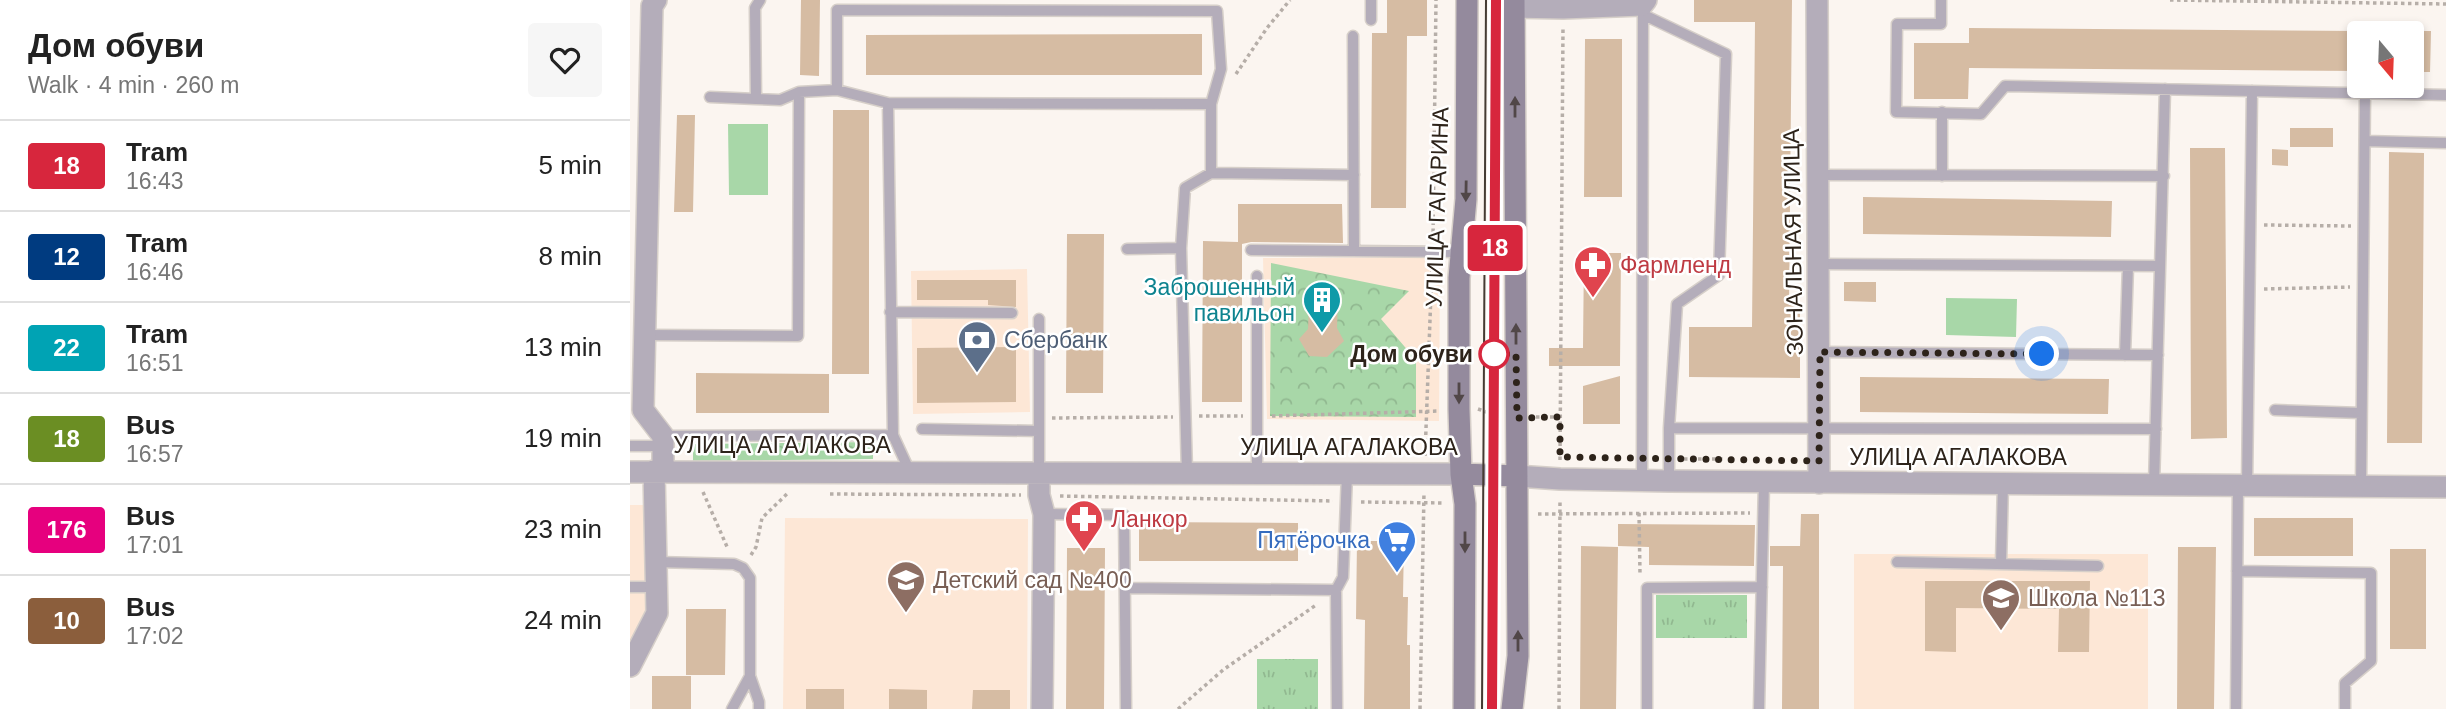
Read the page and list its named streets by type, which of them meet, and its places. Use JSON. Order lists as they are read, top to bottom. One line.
{"streets":{"main road":["УЛИЦА ГАГАРИНА","УЛИЦА АГАЛАКОВА"],"street":["ЗОНАЛЬНАЯ УЛИЦА"]},"crossings":[["УЛИЦА ГАГАРИНА","УЛИЦА АГАЛАКОВА"],["ЗОНАЛЬНАЯ УЛИЦА","УЛИЦА АГАЛАКОВА"]],"places":{"pharmacy":["Фармленд","Ланкор"],"building":["Заброшенный павильон"],"other":["Дом обуви"],"bank":["Сбербанк"],"supermarket":["Пятёрочка"],"school or university":["Детский сад №400","Школа №113"]},"lines":["tram line 18"],"north":"bottom","page":{"heading":["Дом обуви","Walk · 4 min · 260 m"],"on_map":"18","list":[{"mark":"18","name":"Tram","note":"16:43","value":"5 min"},{"mark":"12","name":"Tram","note":"16:46","value":"8 min"},{"mark":"22","name":"Tram","note":"16:51","value":"13 min"},{"mark":"18","name":"Bus","note":"16:57","value":"19 min"},{"mark":"176","name":"Bus","note":"17:01","value":"23 min"},{"mark":"10","name":"Bus","note":"17:02","value":"24 min"}]}}
